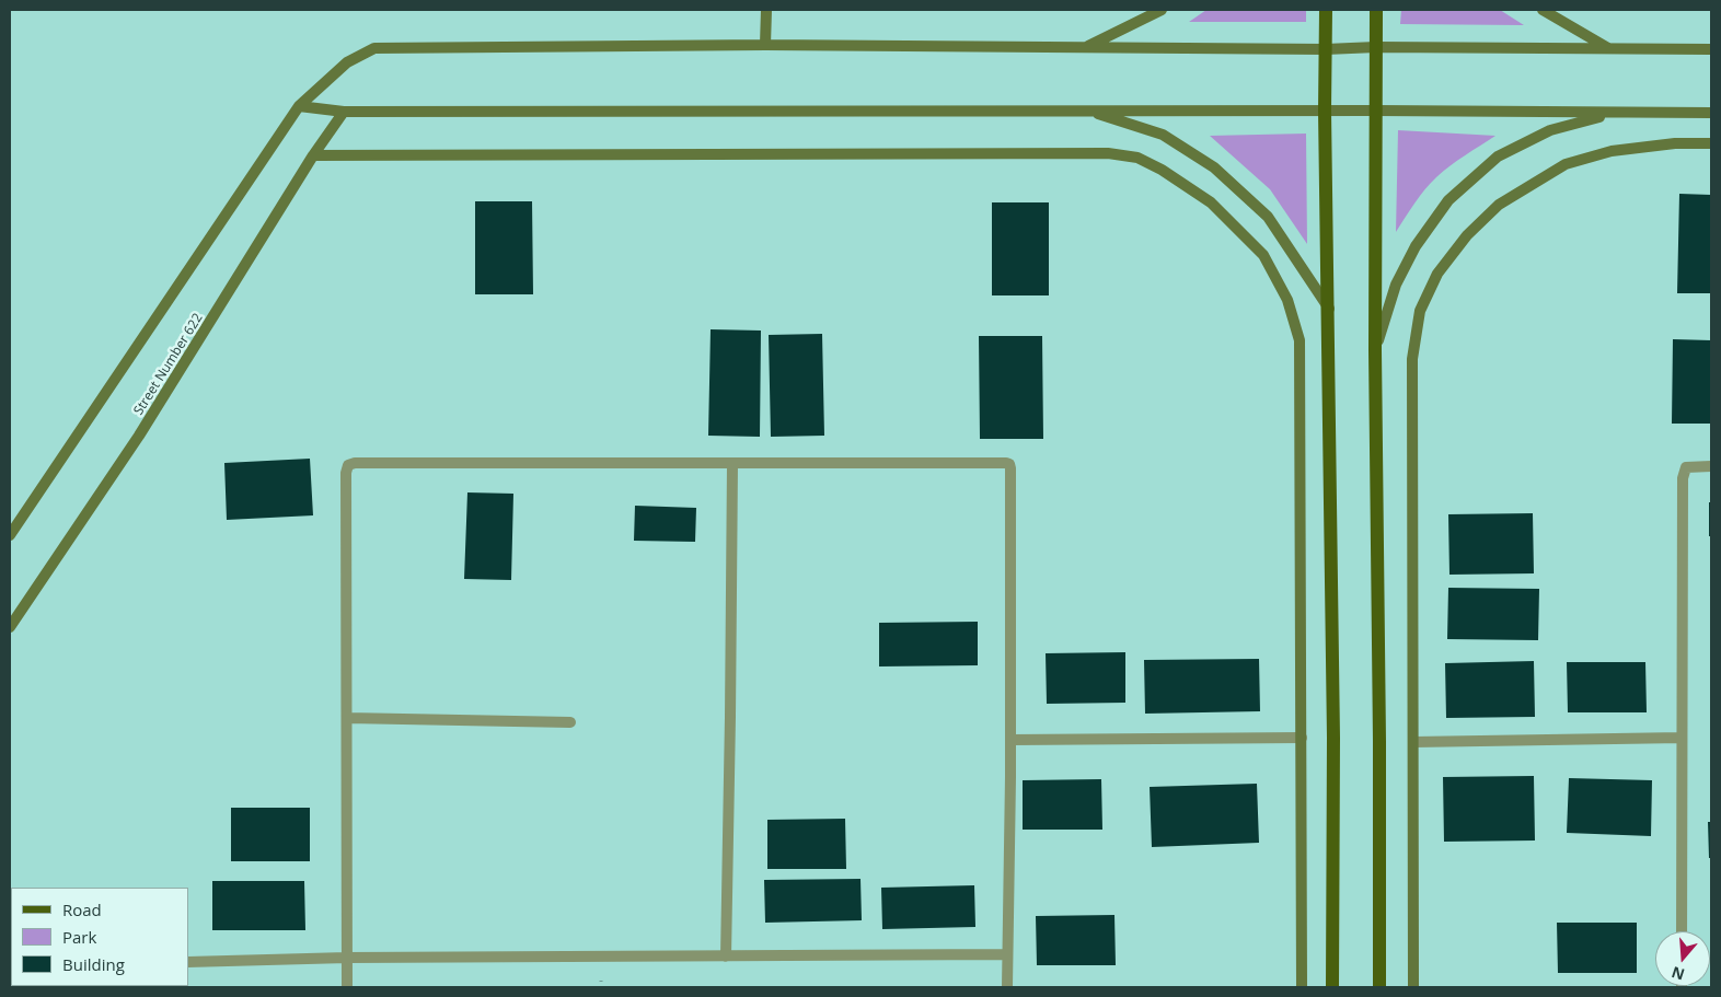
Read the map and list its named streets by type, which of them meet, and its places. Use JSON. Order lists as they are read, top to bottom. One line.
{"streets":{"street":["Street Number 622"]},"legend":["Road","Park","Building"],"north":"bottom"}
